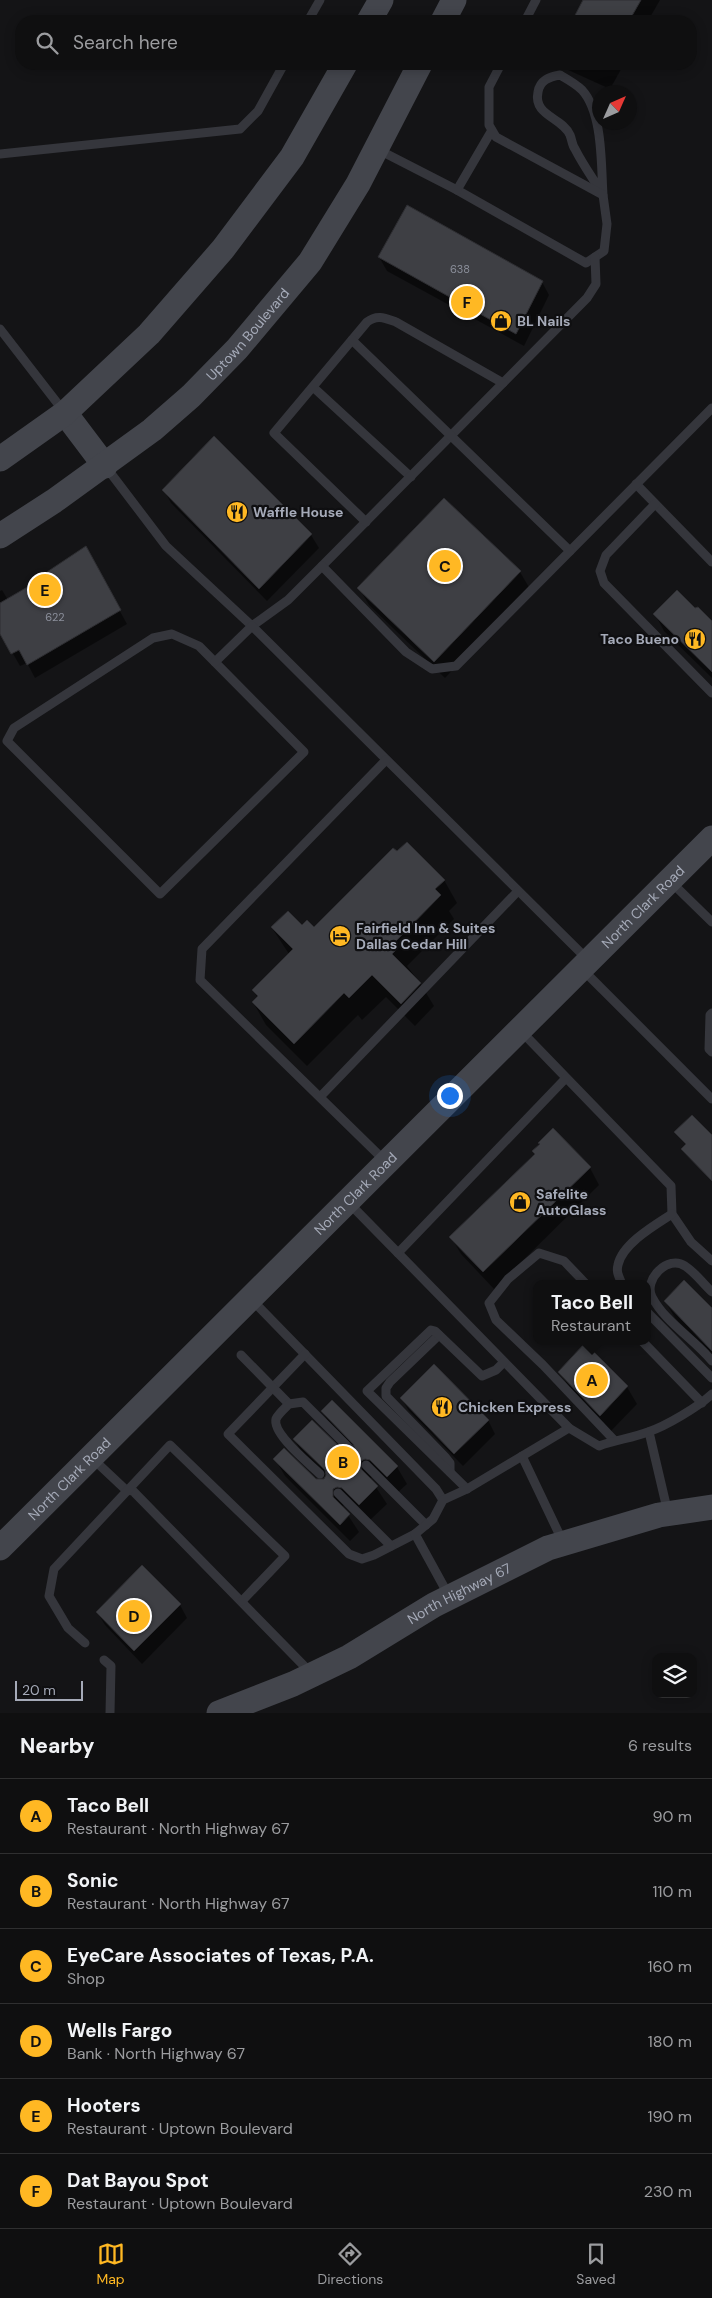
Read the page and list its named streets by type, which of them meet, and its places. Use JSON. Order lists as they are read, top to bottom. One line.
{"streets":{"street":["Uptown Boulevard","North Clark Road","North Highway 67"]},"places":{"shop":["BL Nails","Safelite AutoGlass"],"restaurant":["Waffle House","Taco Bueno","Chicken Express"],"hotel":["Fairfield Inn & Suites Dallas Cedar Hill"]},"house_numbers":["638","622"],"scale_bar":"20 m","north":"top right","page":{"search":"Search here","pins":["F","C","E","A","B","D"],"popup":["Taco Bell","Restaurant"],"scale":"20 m","heading":["Nearby","6 results"],"list":[{"mark":"A","name":"Taco Bell","note":"Restaurant · North Highway 67","value":"90 m"},{"mark":"B","name":"Sonic","note":"Restaurant · North Highway 67","value":"110 m"},{"mark":"C","name":"EyeCare Associates of Texas, P.A.","note":"Shop","value":"160 m"},{"mark":"D","name":"Wells Fargo","note":"Bank · North Highway 67","value":"180 m"},{"mark":"E","name":"Hooters","note":"Restaurant · Uptown Boulevard","value":"190 m"},{"mark":"F","name":"Dat Bayou Spot","note":"Restaurant · Uptown Boulevard","value":"230 m"}],"nav":["Map","Directions","Saved"]}}
